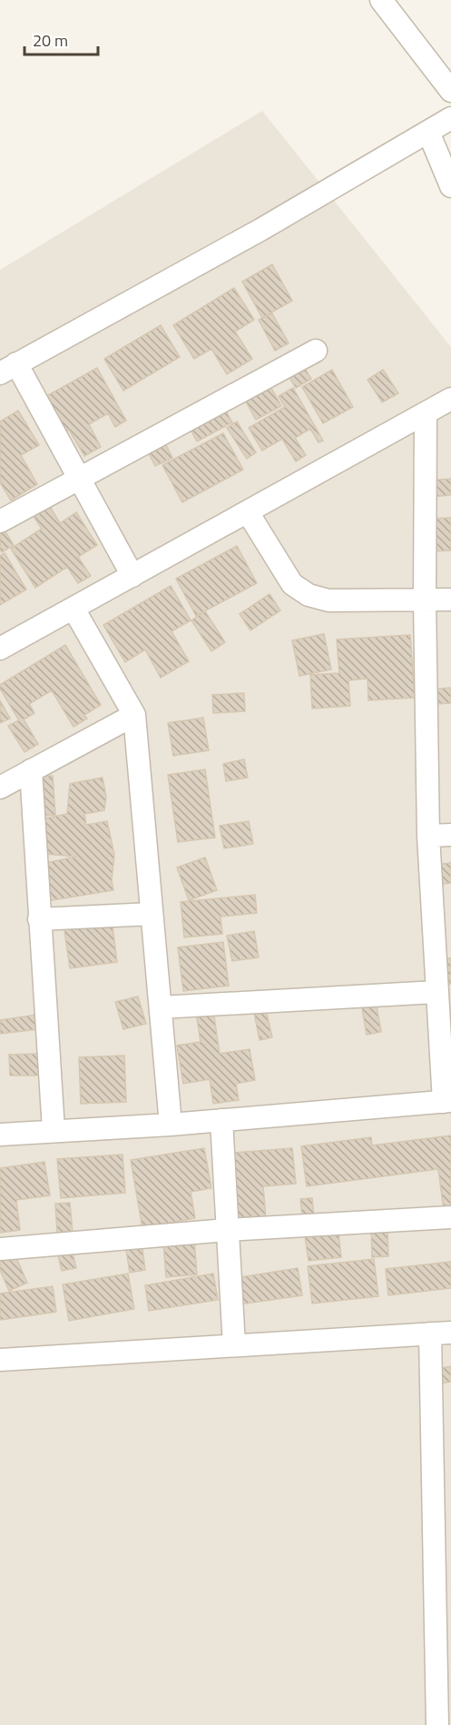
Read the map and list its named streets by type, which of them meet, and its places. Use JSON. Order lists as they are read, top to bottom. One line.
{"scale_bar":"20 m"}
